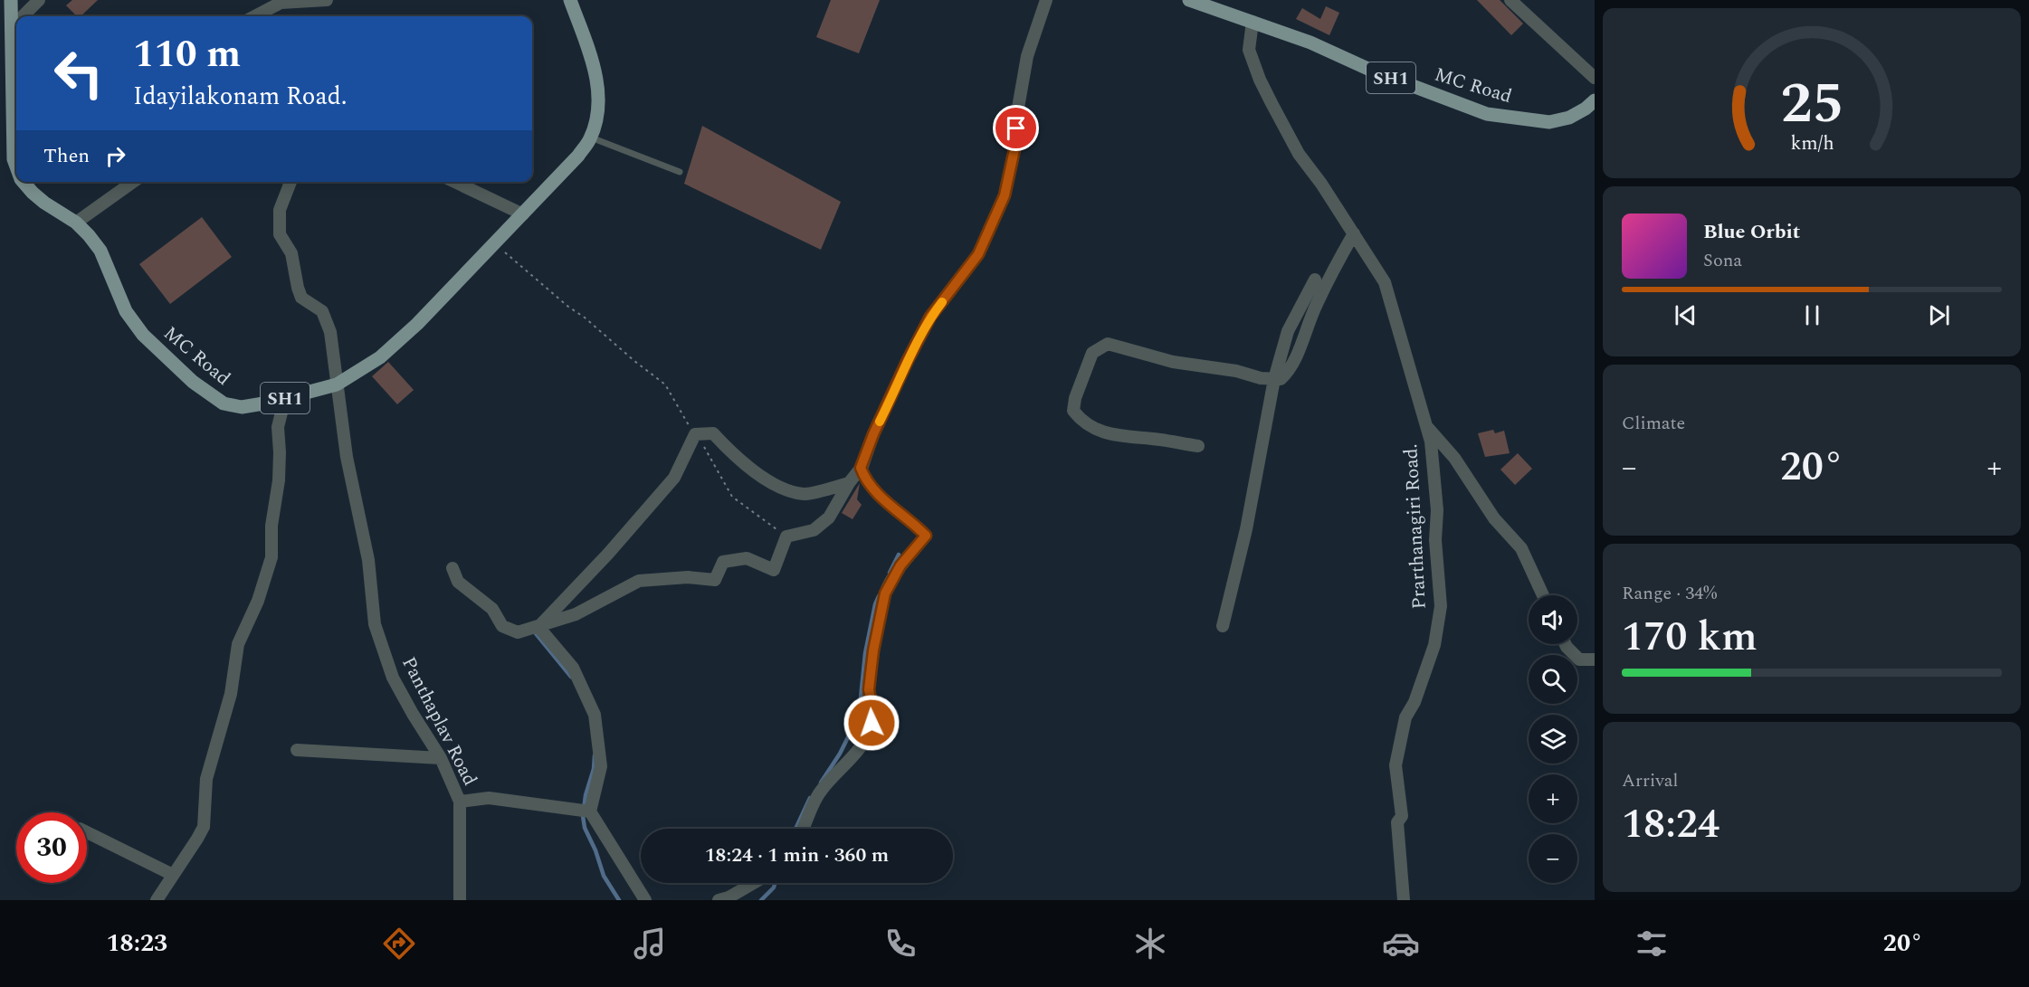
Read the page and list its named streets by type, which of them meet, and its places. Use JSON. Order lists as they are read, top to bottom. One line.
{"streets":{"main road":["SH1","MC Road"],"street":["Prarthanagiri Road.","Panthaplav Road"]},"crossings":[["MC Road","Prarthanagiri Road."],["MC Road","Panthaplav Road"]],"page":{"turn":["110 m","Idayilakonam Road."],"then":"Then","song":["Blue Orbit","Sona"],"tile":["Climate",["Range · 34%","170 km"],["Arrival","18:24"]],"heat":["−","20°","+"],"map_buttons":["+","−"],"limit":"30","trip":"18:24 · 1 min · 360 m","tabs":["18:23","20°"],"gauge":["25","km/h"]}}
